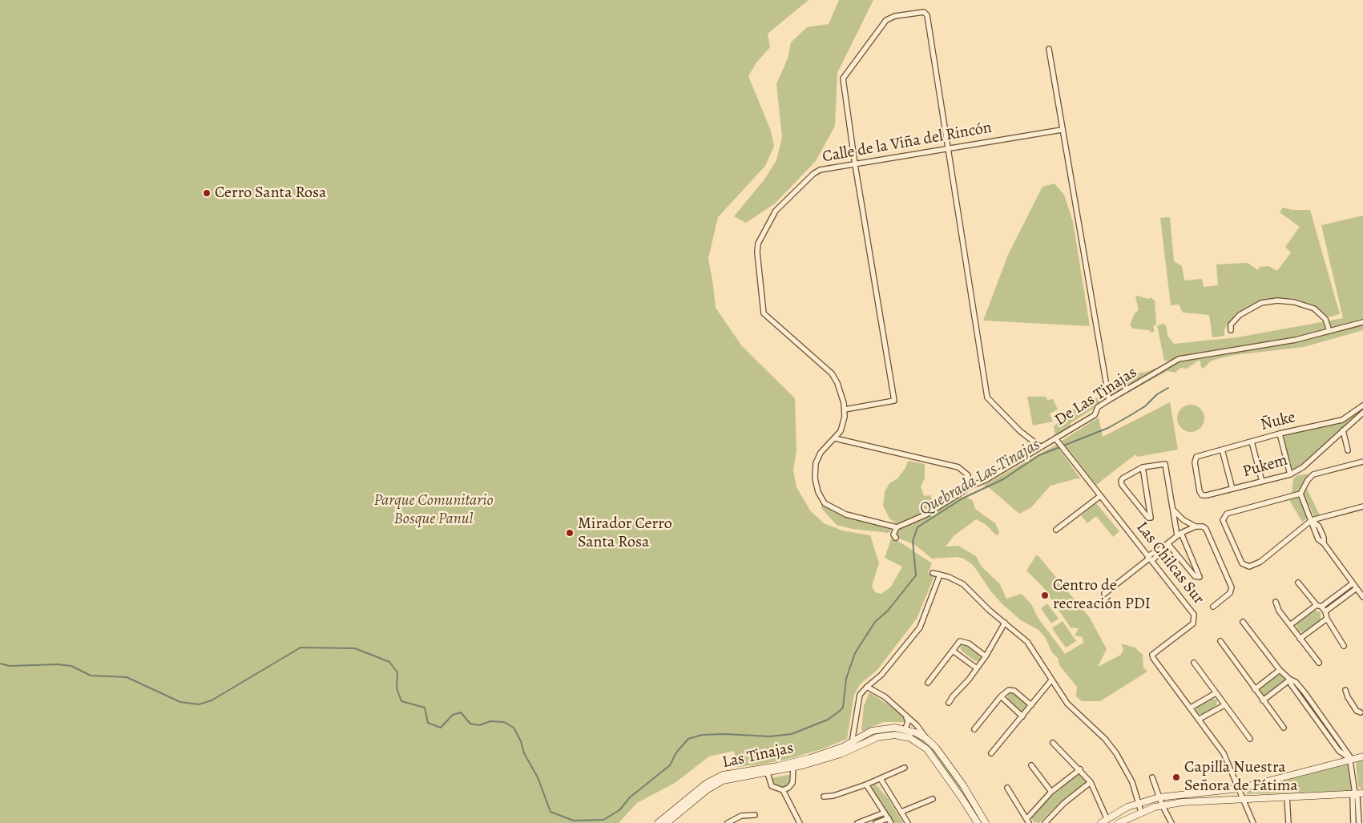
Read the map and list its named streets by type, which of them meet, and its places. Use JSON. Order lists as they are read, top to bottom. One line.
{"streets":{"street":["Calle de la Viña del Rincón","De Las Tinajas","Ñuke","Pukem","Las Chilcas Sur","Las Tinajas"]},"crossings":[["De Las Tinajas","Las Chilcas Sur"],["Ñuke","Pukem"]],"water":["Quebrada Las Tinajas"],"parks":["Parque Comunitario Bosque Panul"],"places":["Cerro Santa Rosa","Mirador Cerro Santa Rosa","Centro de recreación PDI","Capilla Nuestra Señora de Fátima"]}
